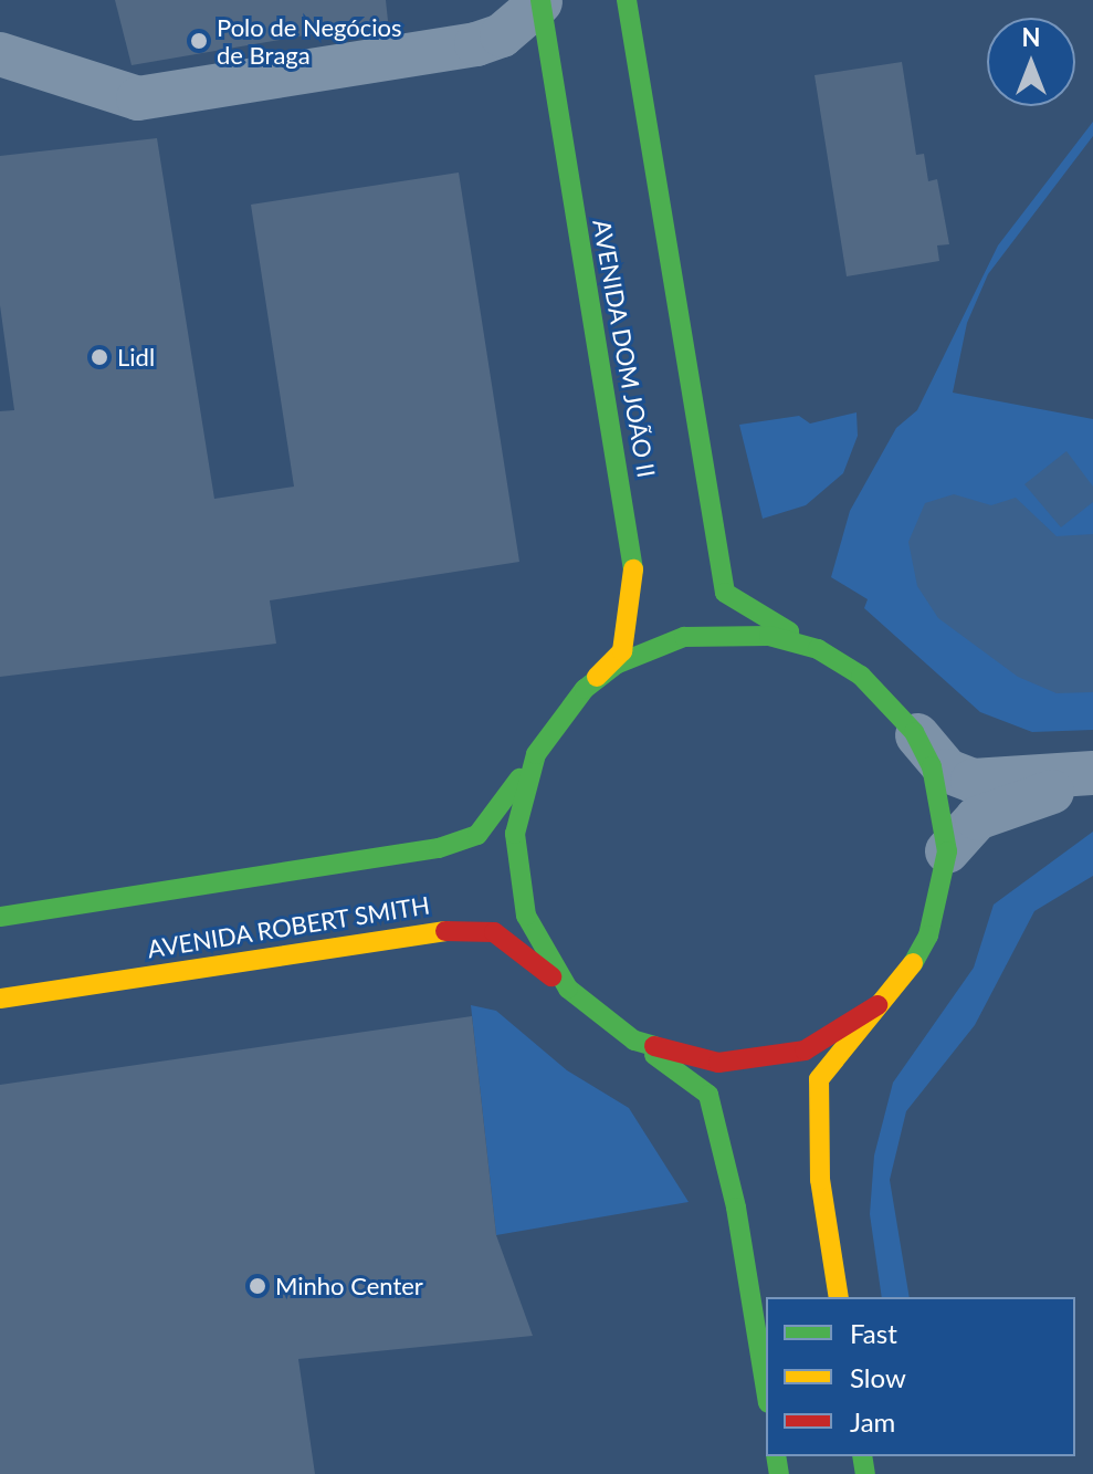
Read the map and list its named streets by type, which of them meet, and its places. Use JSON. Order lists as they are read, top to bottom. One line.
{"streets":{"main road":["AVENIDA DOM JOÃO II","AVENIDA ROBERT SMITH"]},"crossings":[["AVENIDA DOM JOÃO II","AVENIDA ROBERT SMITH"]],"places":["Polo de Negócios de Braga","Lidl","Minho Center"],"legend":["Fast","Slow","Jam"],"north":"top"}
